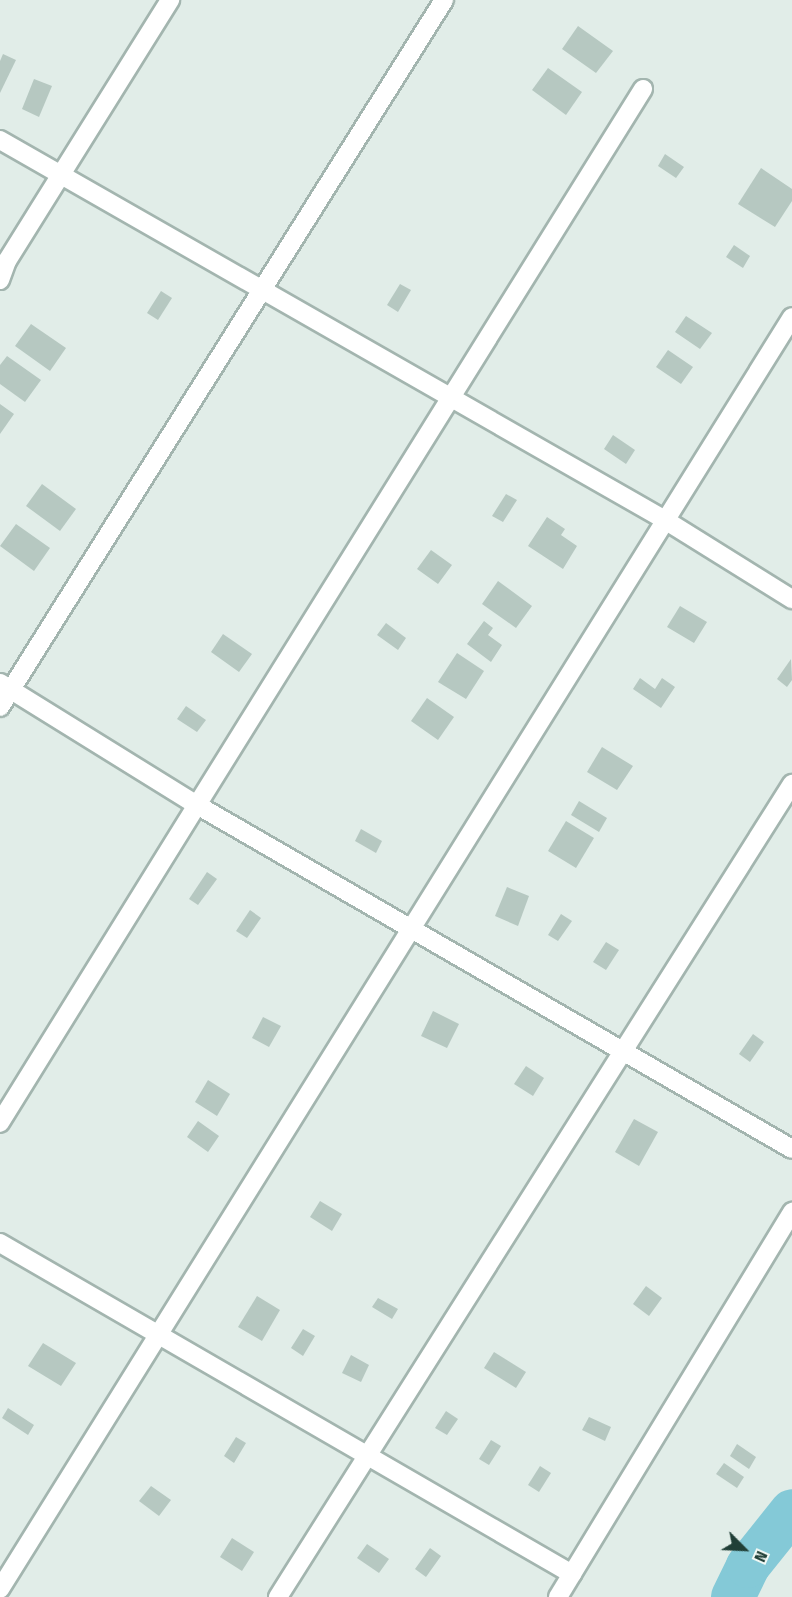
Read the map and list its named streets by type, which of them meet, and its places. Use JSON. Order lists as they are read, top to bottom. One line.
{"north":"bottom right"}
